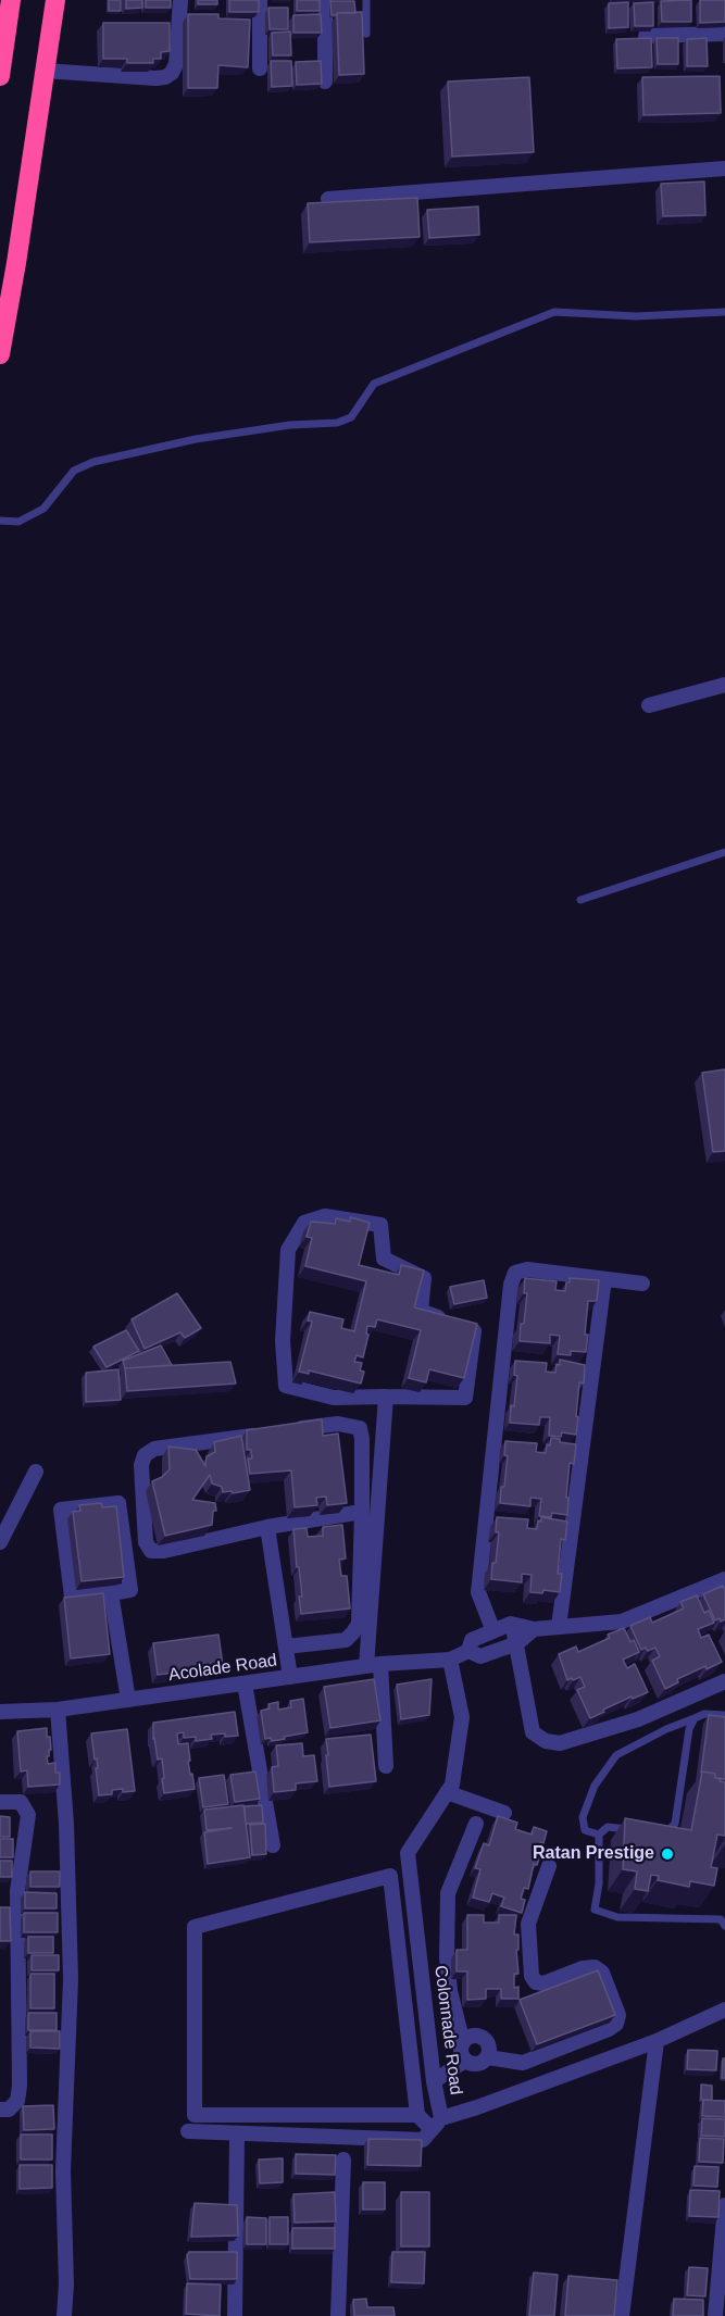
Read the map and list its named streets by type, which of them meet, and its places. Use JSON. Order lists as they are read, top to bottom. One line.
{"streets":{"street":["Acolade Road","Colonnade Road"]},"crossings":[["Acolade Road","Colonnade Road"]],"places":["Ratan Prestige"]}
